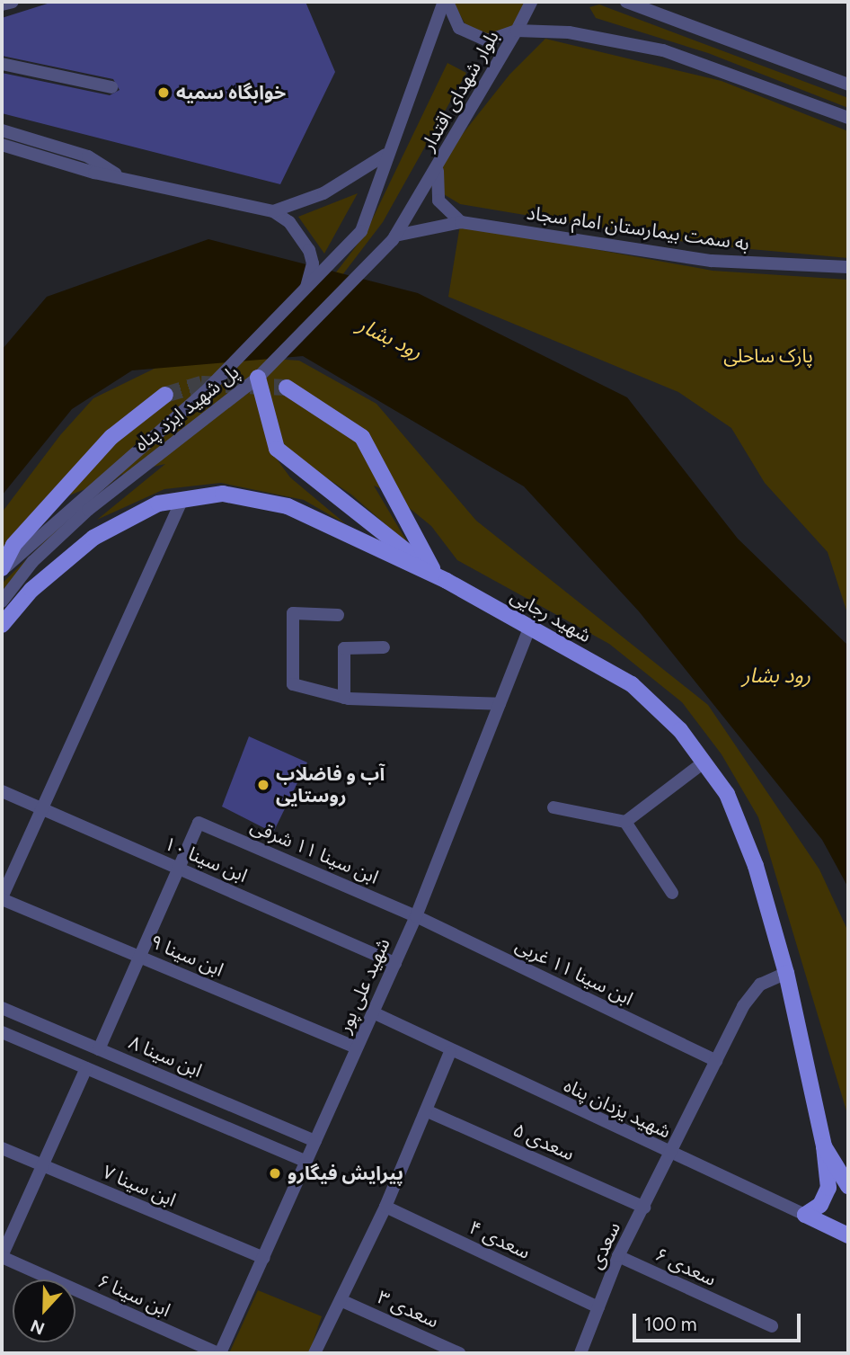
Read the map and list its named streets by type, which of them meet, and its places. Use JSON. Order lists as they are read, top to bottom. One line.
{"streets":{"main road":["شهید رجایی","شهید یزدان پناه"],"street":["بلوار شهدای اقتدار","به سمت بیمارستان امام سجاد","پل شهید ایزد پناه","ابن سینا ۱۱ شرقی","ابن سینا ۱۰","ابن سینا ۹","ابن سینا ۱۱ غربی","شهید علی پور","ابن سینا ۸","سعدی ۵","ابن سینا ۷","سعدی ۴","سعدی","سعدی ۶","ابن سینا ۶","سعدی ۳"]},"crossings":[["بلوار شهدای اقتدار","پل شهید ایزد پناه"],["شهید رجایی","شهید علی پور"],["شهید رجایی","سعدی"],["ابن سینا ۱۱ شرقی","ابن سینا ۱۰"],["ابن سینا ۱۱ شرقی","ابن سینا ۱۱ غربی"],["ابن سینا ۱۱ شرقی","شهید علی پور"],["ابن سینا ۱۰","شهید علی پور"],["ابن سینا ۹","شهید علی پور"],["ابن سینا ۱۱ غربی","شهید علی پور"],["ابن سینا ۱۱ غربی","سعدی"],["شهید علی پور","ابن سینا ۸"],["شهید علی پور","شهید یزدان پناه"],["شهید علی پور","ابن سینا ۷"],["شهید علی پور","ابن سینا ۶"],["شهید یزدان پناه","سعدی"],["سعدی ۵","سعدی"],["سعدی ۴","سعدی"],["سعدی","سعدی ۶"]],"water":["رود بشار"],"parks":["پارک ساحلی"],"places":["خوابگاه سمیه","آب و فاضلاب روستایی","پیرایش فیگارو"],"scale_bar":"100 m","north":"bottom"}
